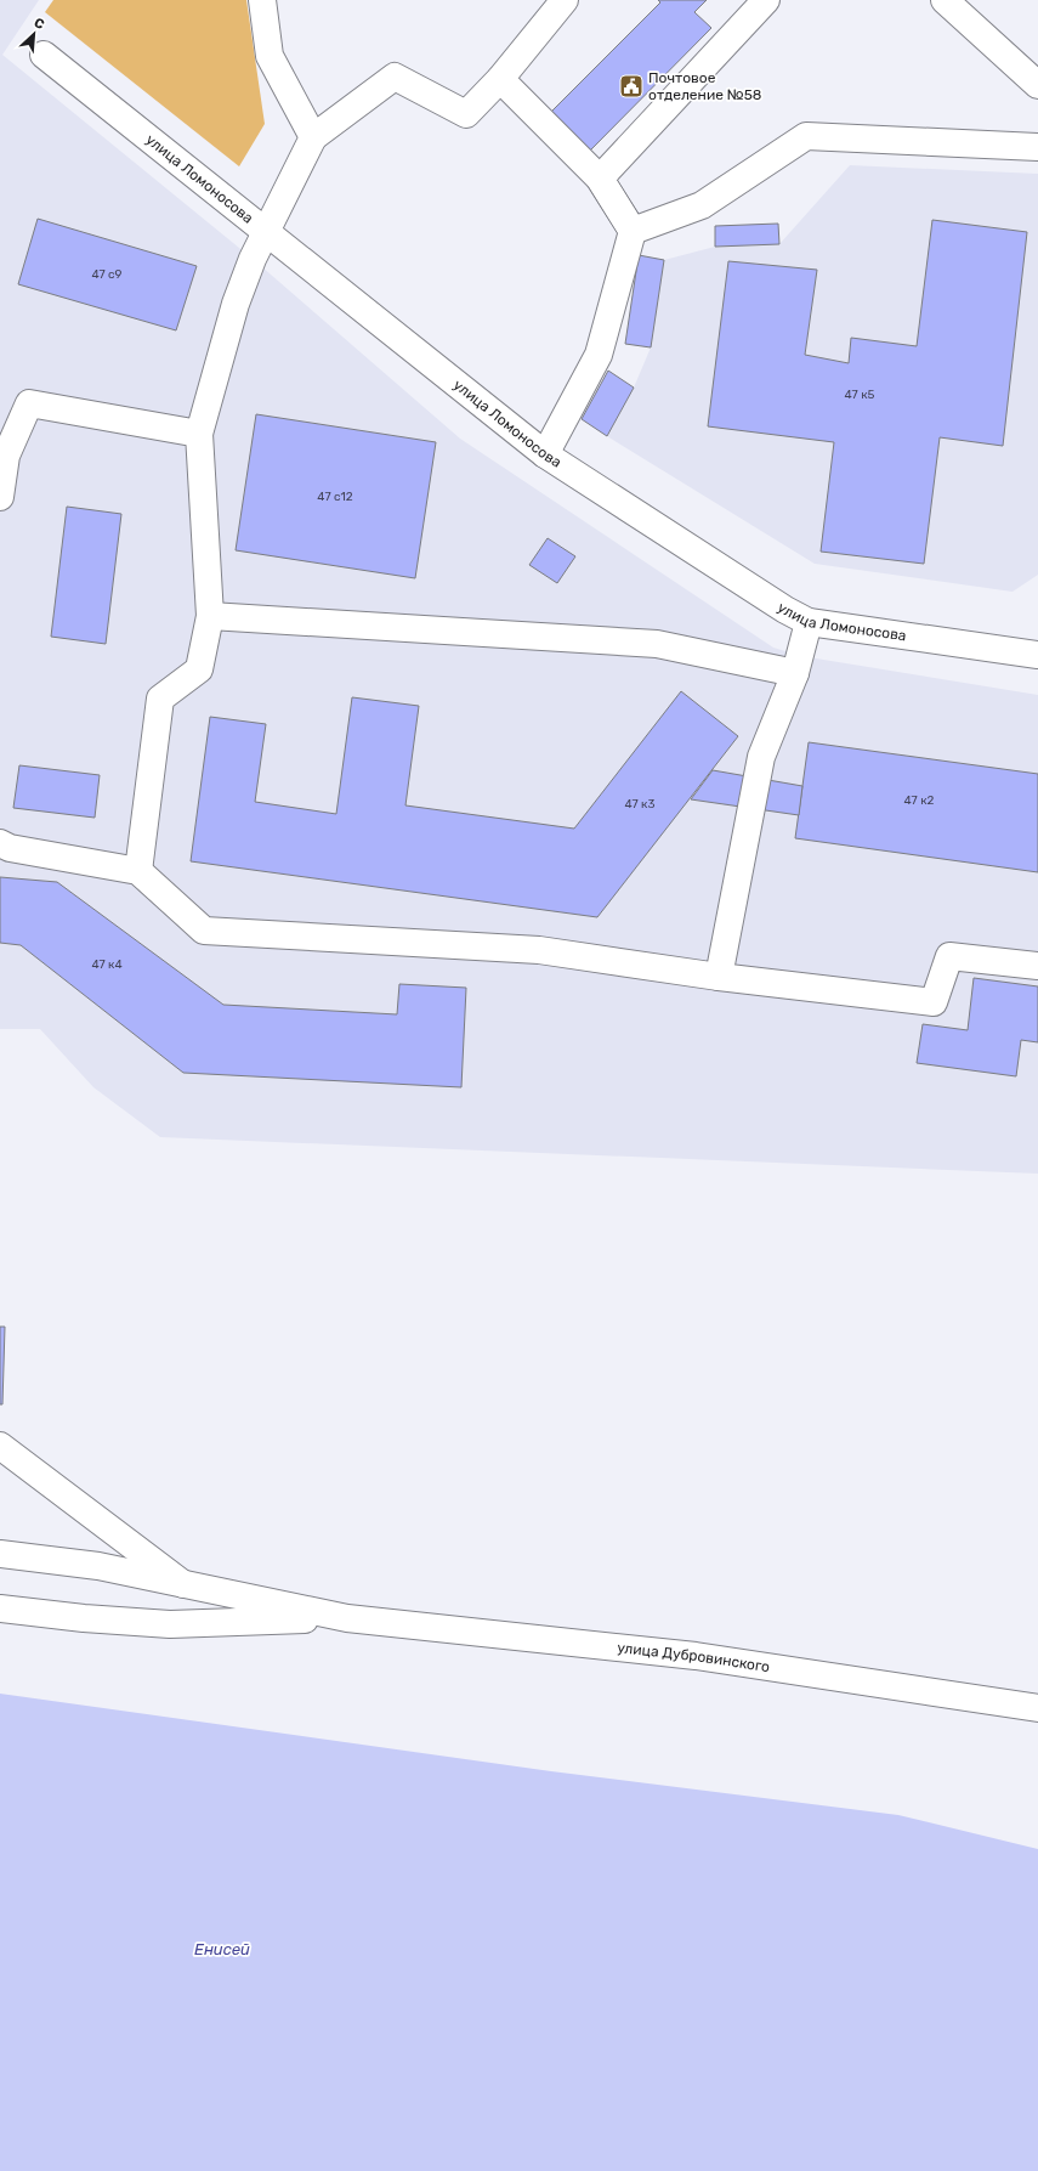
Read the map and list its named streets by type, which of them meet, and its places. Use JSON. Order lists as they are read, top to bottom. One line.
{"streets":{"main road":["улица Ломоносова","улица Дубровинского"]},"water":["Енисей"],"places":{"public building":["Почтовое отделение №58"]},"house_numbers":["47 с9","47 к5","47 с12","47 к2","47 к3","47 к4"],"north":"top right"}
